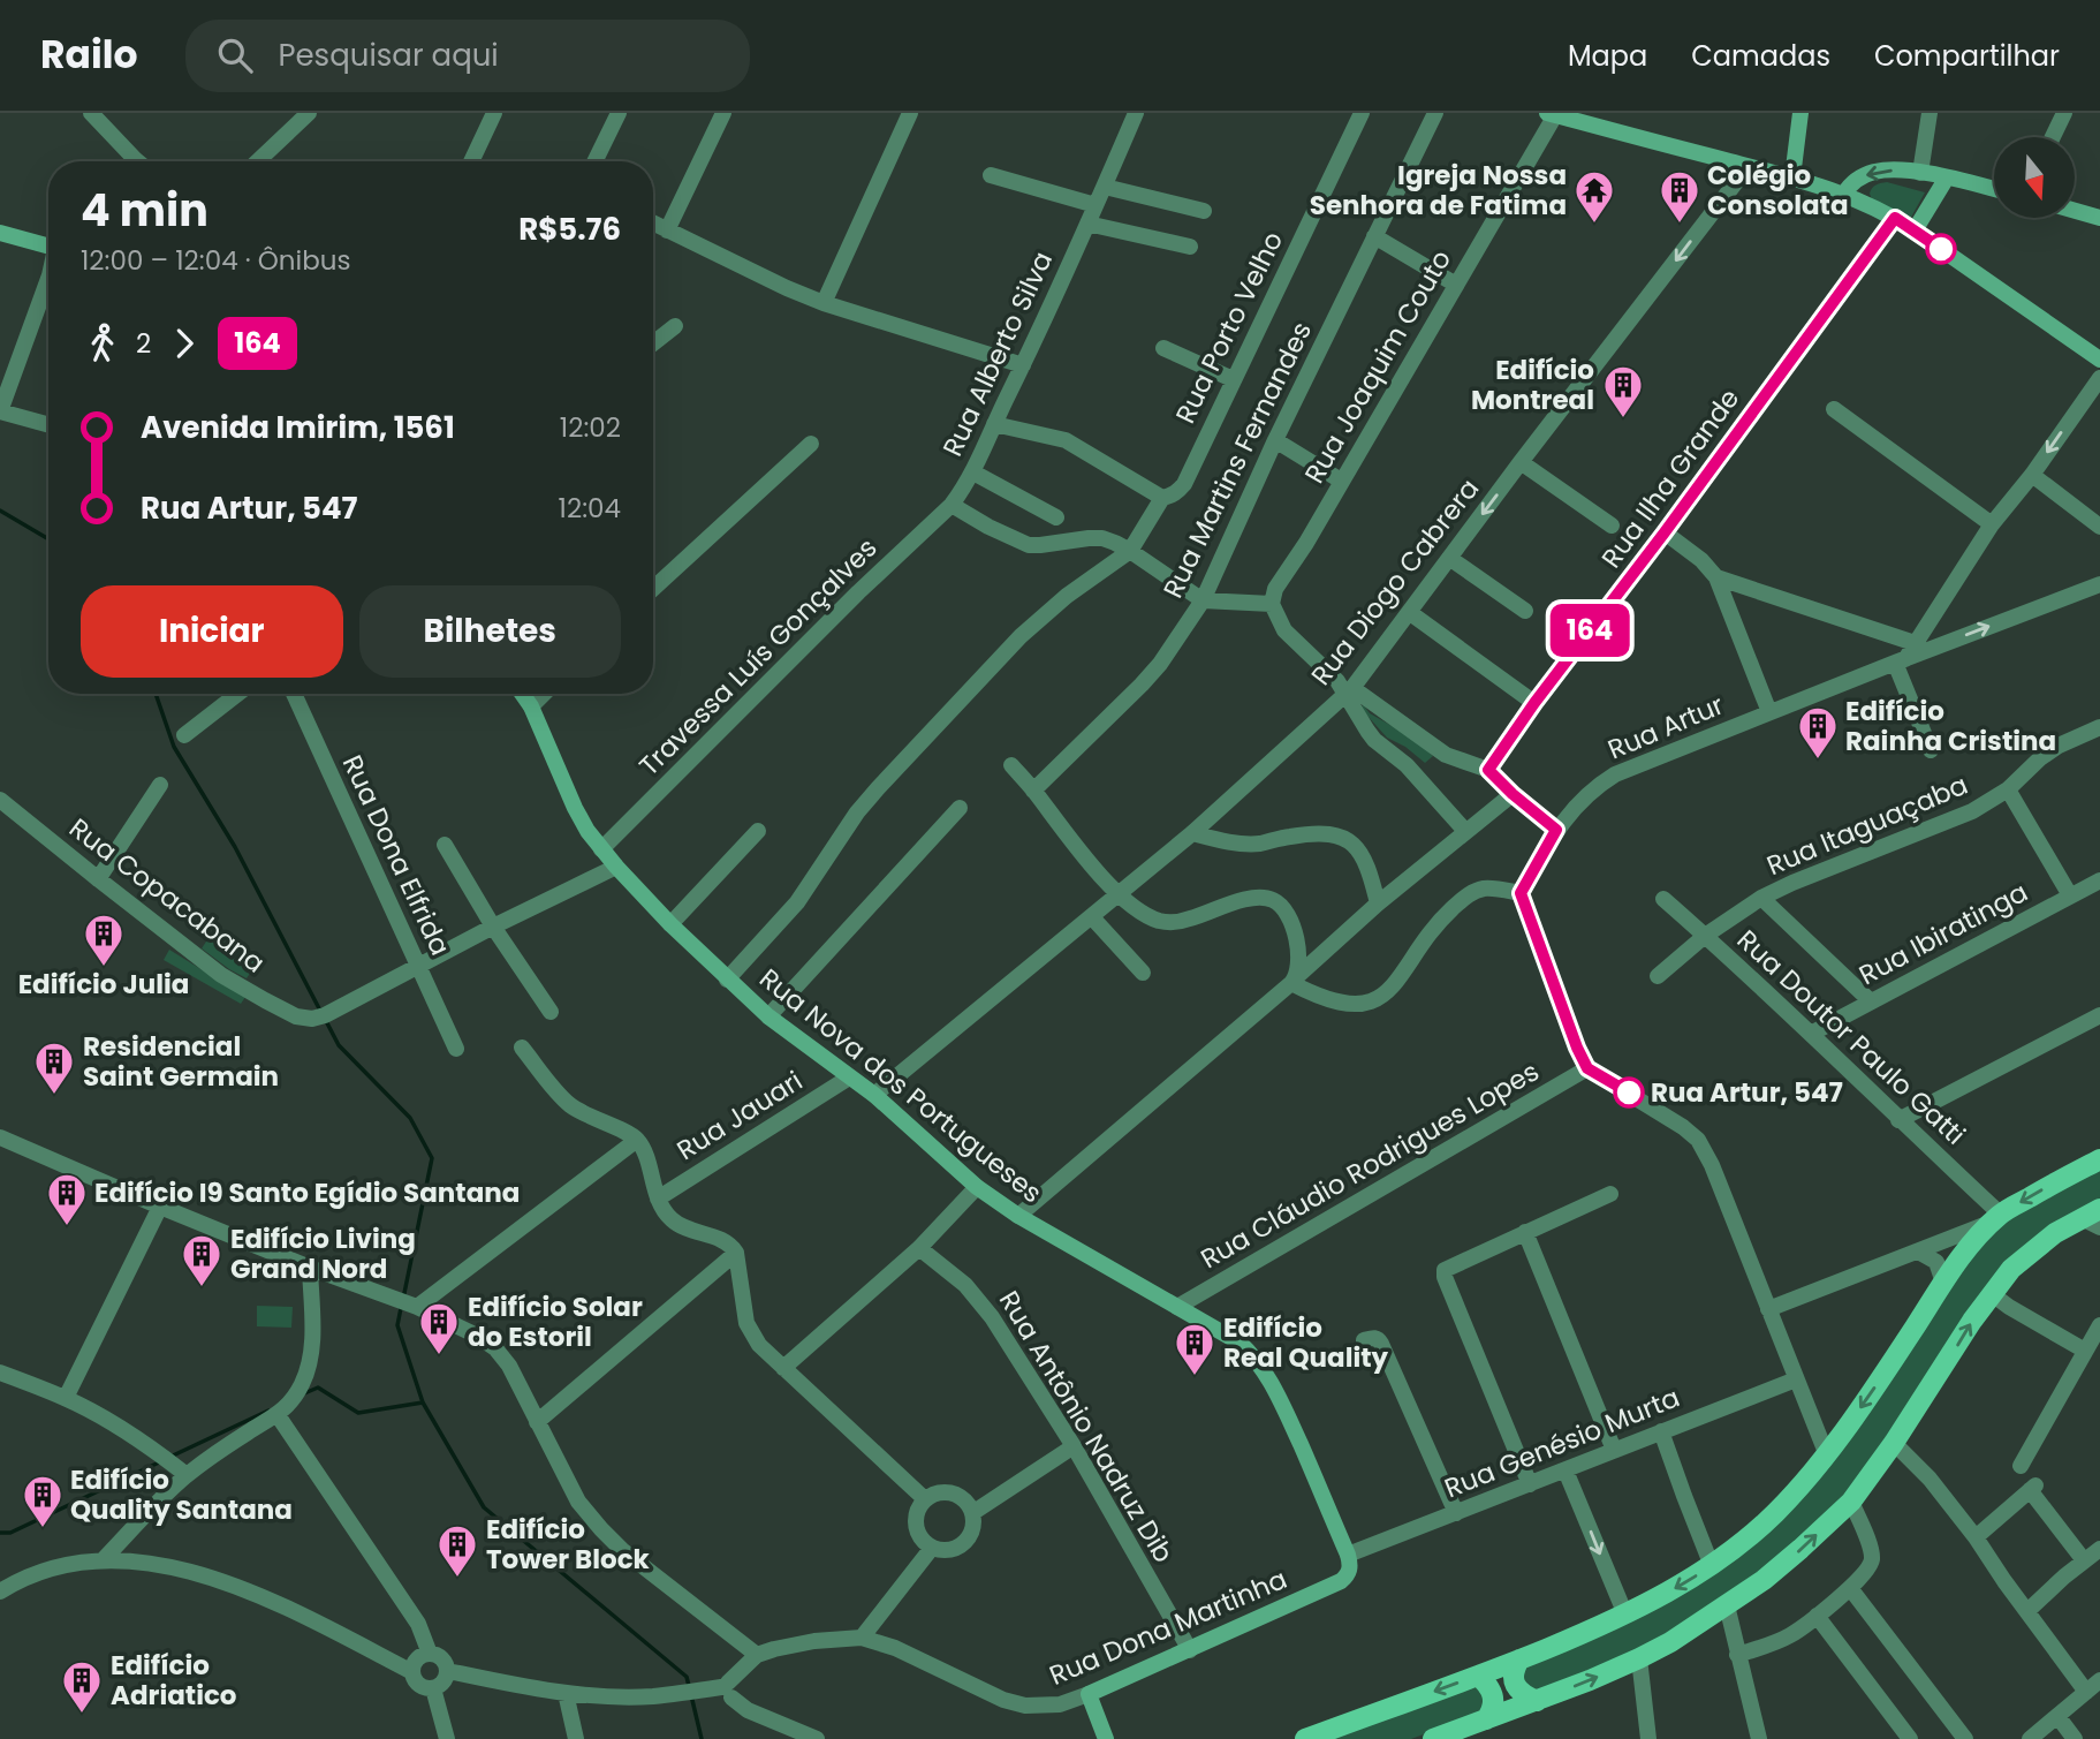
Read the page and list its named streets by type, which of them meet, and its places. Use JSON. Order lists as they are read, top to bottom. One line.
{"streets":{"street":["Rua Porto Velho","Rua Alberto Silva","Rua Joaquim Couto","Rua Martins Fernandes","Rua Ilha Grande","Rua Diogo Cabrera","Travessa Luís Gonçalves","Rua Artur","Rua Itaguaçaba","Rua Dona Elfrida","Rua Copacabana","Rua Ibiratinga","Rua Doutor Paulo Gatti","Rua Nova dos Portugueses","Rua Jauari","Rua Cláudio Rodrigues Lopes","Rua Antônio Nadruz Dib","Rua Genésio Murta","Rua Dona Martinha"]},"crossings":[["Rua Alberto Silva","Travessa Luís Gonçalves"],["Rua Diogo Cabrera","Rua Nova dos Portugueses"],["Travessa Luís Gonçalves","Rua Nova dos Portugueses"],["Rua Itaguaçaba","Rua Doutor Paulo Gatti"],["Rua Dona Elfrida","Rua Copacabana"],["Rua Ibiratinga","Rua Doutor Paulo Gatti"],["Rua Nova dos Portugueses","Rua Jauari"],["Rua Nova dos Portugueses","Rua Cláudio Rodrigues Lopes"],["Rua Nova dos Portugueses","Rua Genésio Murta"],["Rua Nova dos Portugueses","Rua Dona Martinha"],["Rua Antônio Nadruz Dib","Rua Dona Martinha"],["Rua Genésio Murta","Rua Dona Martinha"]],"one_way":["Rua Diogo Cabrera"],"places":{"temple":["Igreja Nossa Senhora de Fatima"],"building":["Colégio Consolata","Edifício Montreal","Edifício Rainha Cristina","Edifício Julia","Residencial Saint Germain","Edifício I9 Santo Egídio Santana","Edifício Living Grand Nord","Edifício Solar do Estoril","Edifício Real Quality","Edifício Quality Santana","Edifício Tower Block","Edifício Adriatico"],"other":["Rua Artur, 547"]},"lines":["bus line 164"],"north":"bottom","page":{"header":"Railo","search":"Pesquisar aqui","nav":["Mapa","Camadas","Compartilhar"],"on_map":"164","heading":["4 min","12:00 – 12:04 · Ônibus","R$5.76"],"legs":["2","164"],"list":[{"name":"Avenida Imirim, 1561","value":"12:02"},{"name":"Rua Artur, 547","value":"12:04"}],"buttons":["Iniciar","Bilhetes"]}}
